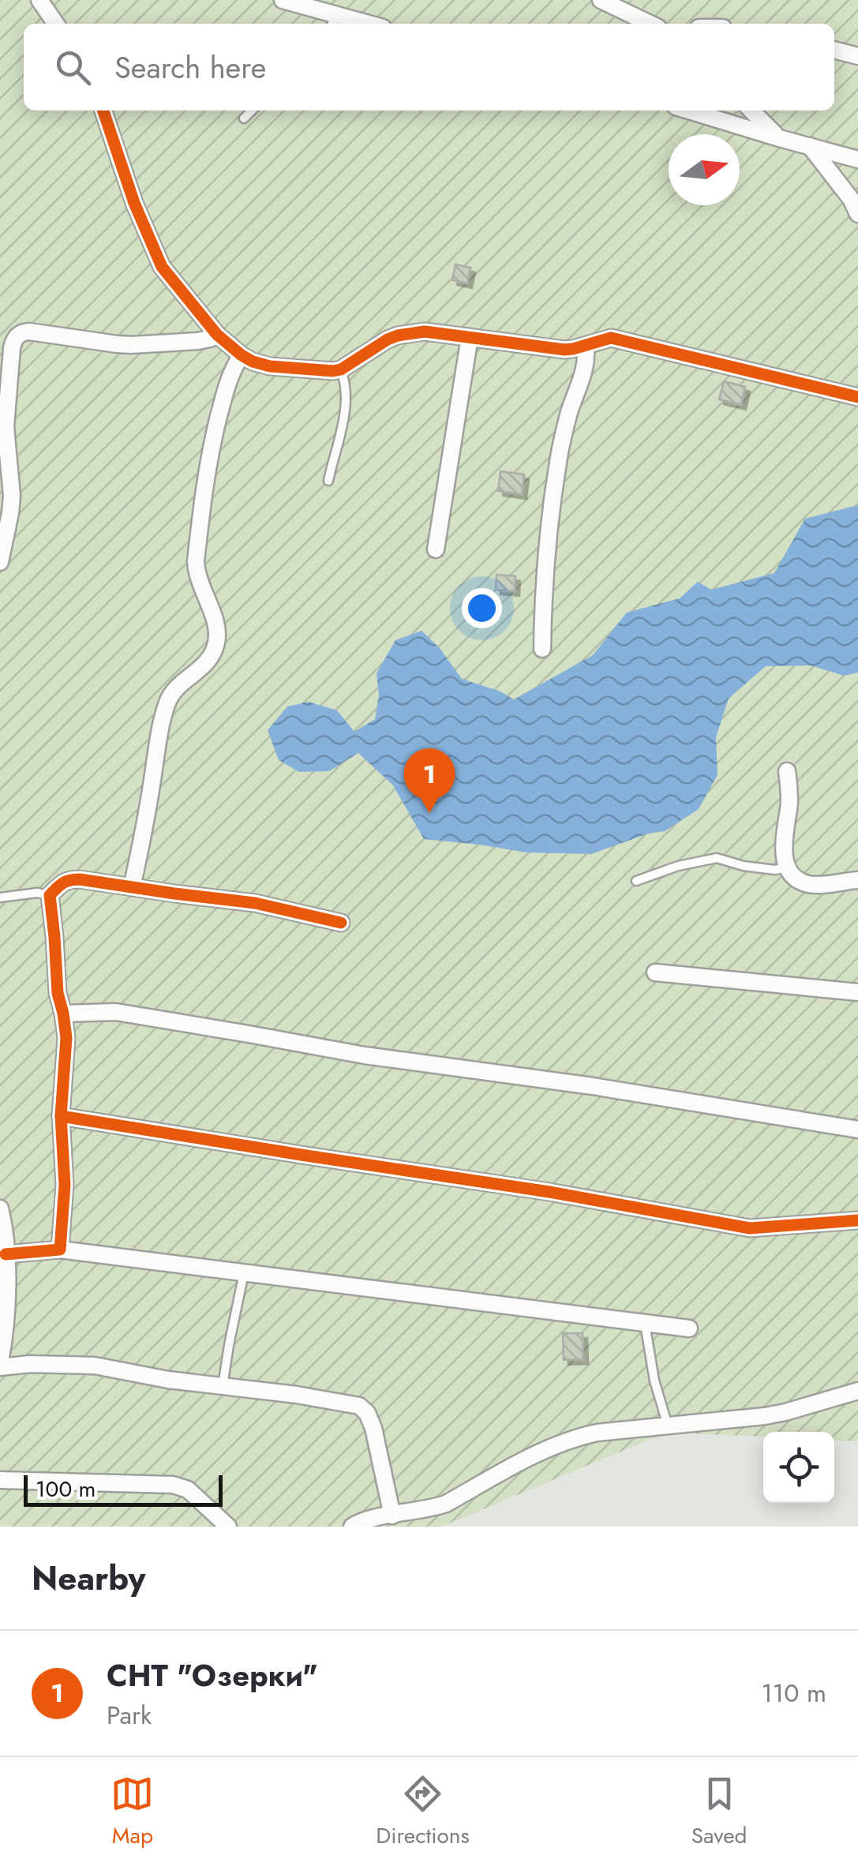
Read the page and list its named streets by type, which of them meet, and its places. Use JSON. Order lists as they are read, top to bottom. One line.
{"scale_bar":"100 m","north":"right","page":{"search":"Search here","pins":"1","scale":"100 m","heading":"Nearby","list":[{"mark":"1","name":"СНТ \"Озерки\"","note":"Park","value":"110 m"}],"nav":["Map","Directions","Saved"]}}
